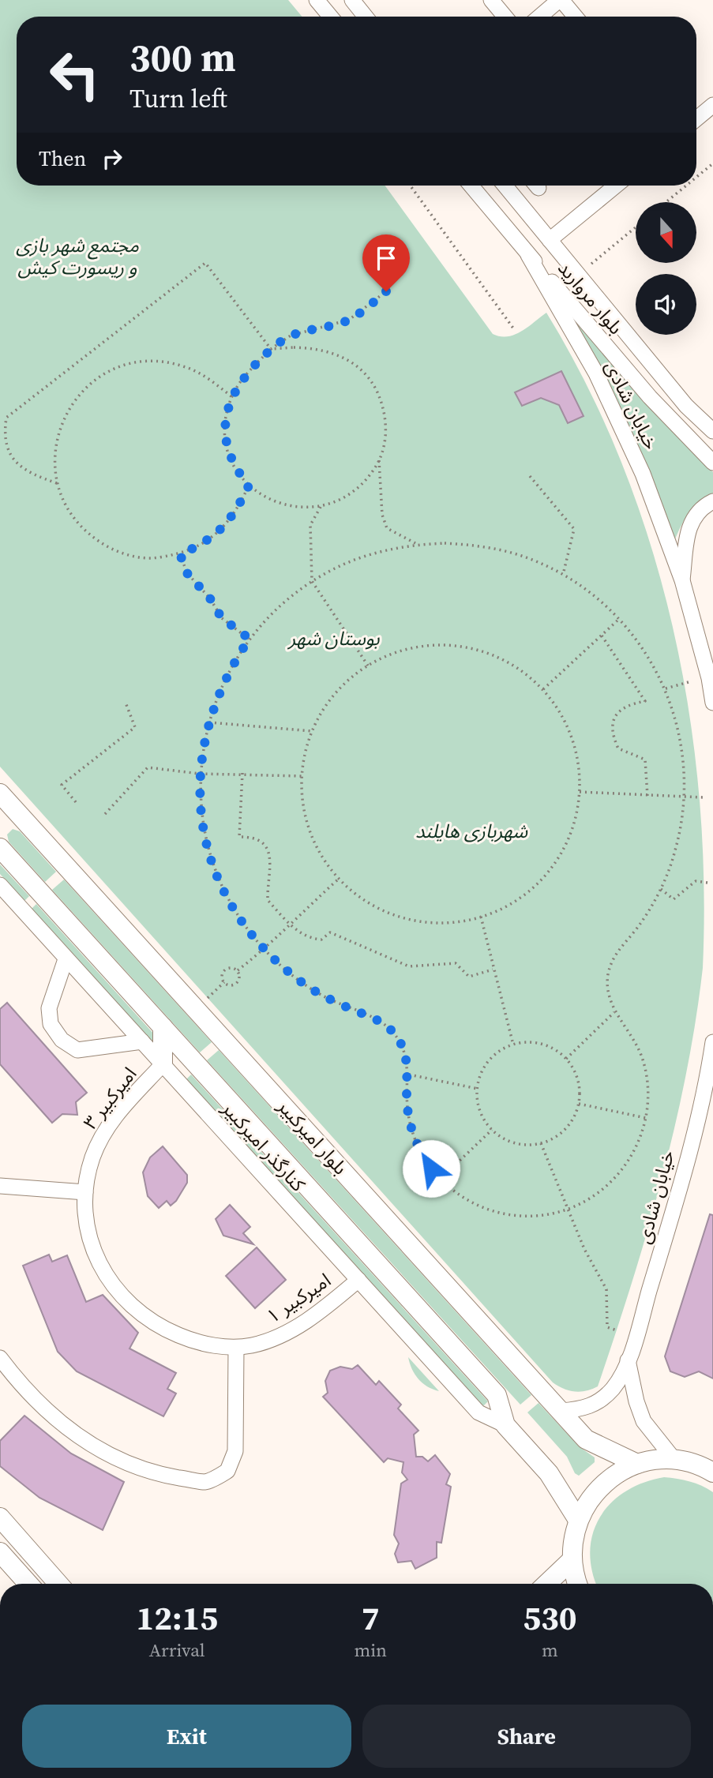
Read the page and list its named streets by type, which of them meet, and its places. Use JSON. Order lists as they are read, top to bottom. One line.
{"streets":{"main road":["بلوار امیرکبیر"],"street":["بلوار مروارید","خیابان شادی","امیرکبیر ۳","کنارگذر امیرکبیر","امیرکبیر ۱"]},"crossings":[["بلوار مروارید","خیابان شادی"],["خیابان شادی","بلوار امیرکبیر"],["امیرکبیر ۳","کنارگذر امیرکبیر"],["امیرکبیر ۳","امیرکبیر ۱"],["بلوار امیرکبیر","کنارگذر امیرکبیر"],["کنارگذر امیرکبیر","امیرکبیر ۱"]],"parks":["مجتمع شهر بازی و ریسورت کیش","بوستان شهر","شهربازی هایلند"],"north":"bottom","page":{"turn":["300 m","Turn left"],"then":"Then","eta":["12:15","Arrival","7","min","530","m"],"buttons":["Exit","Share"]}}
